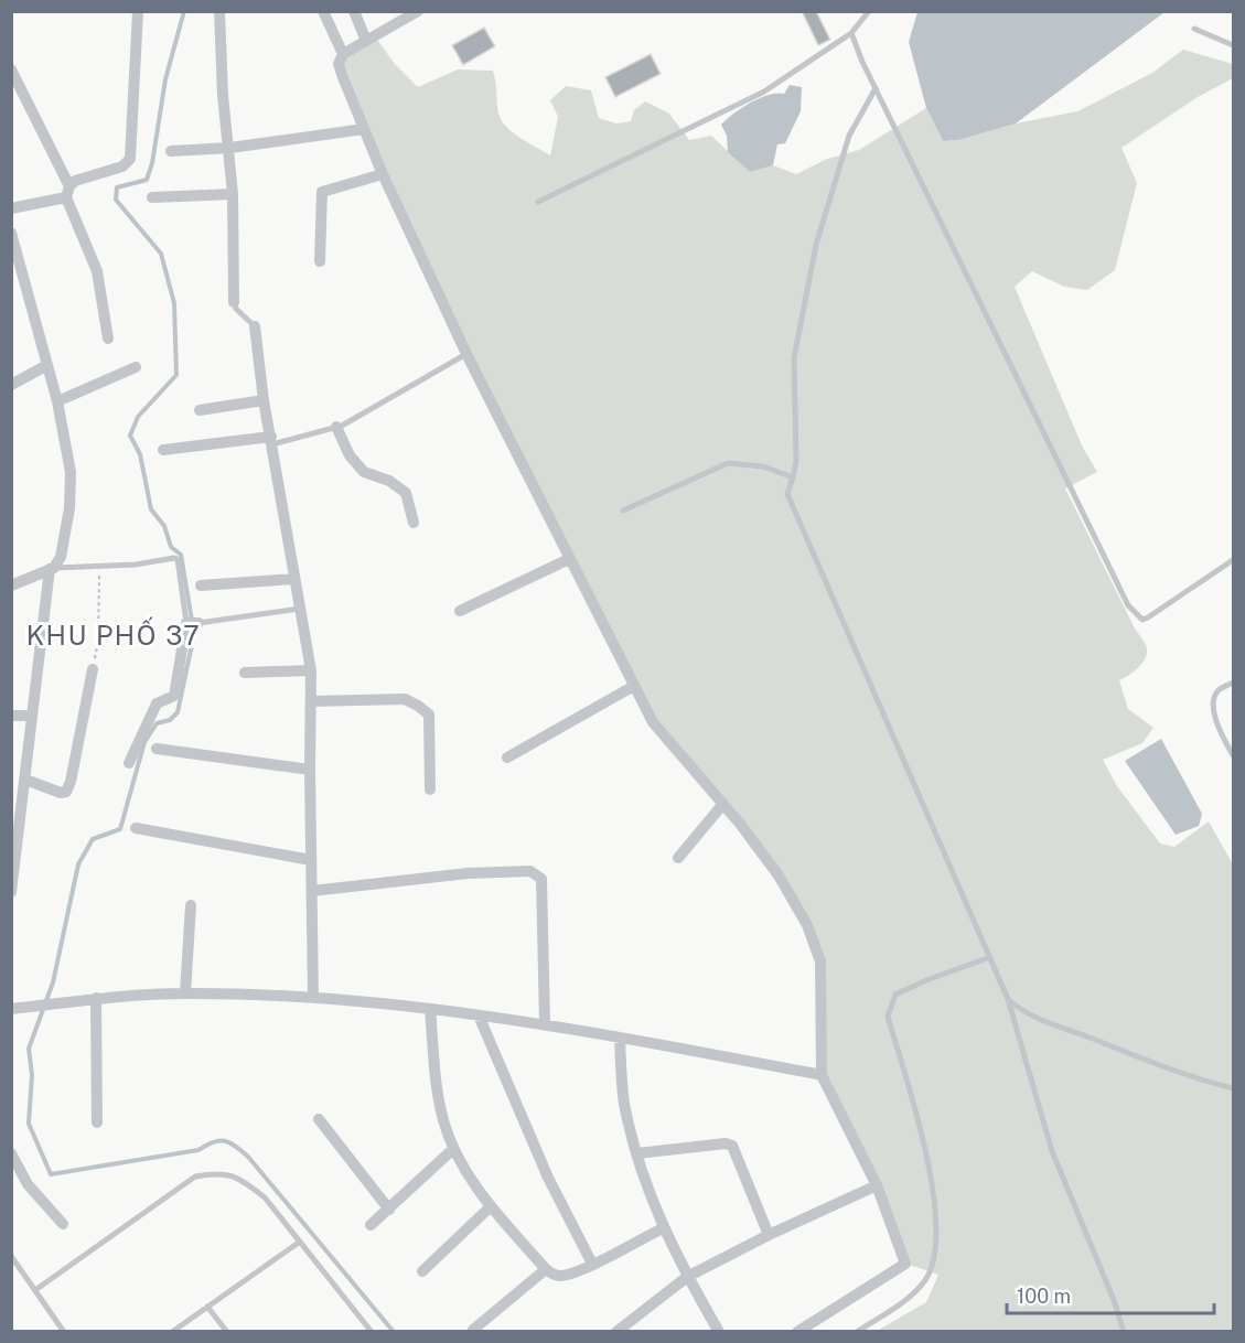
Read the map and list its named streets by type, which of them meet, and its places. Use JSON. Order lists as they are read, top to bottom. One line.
{"districts":["KHU PHỐ 37"],"scale_bar":"100 m"}
